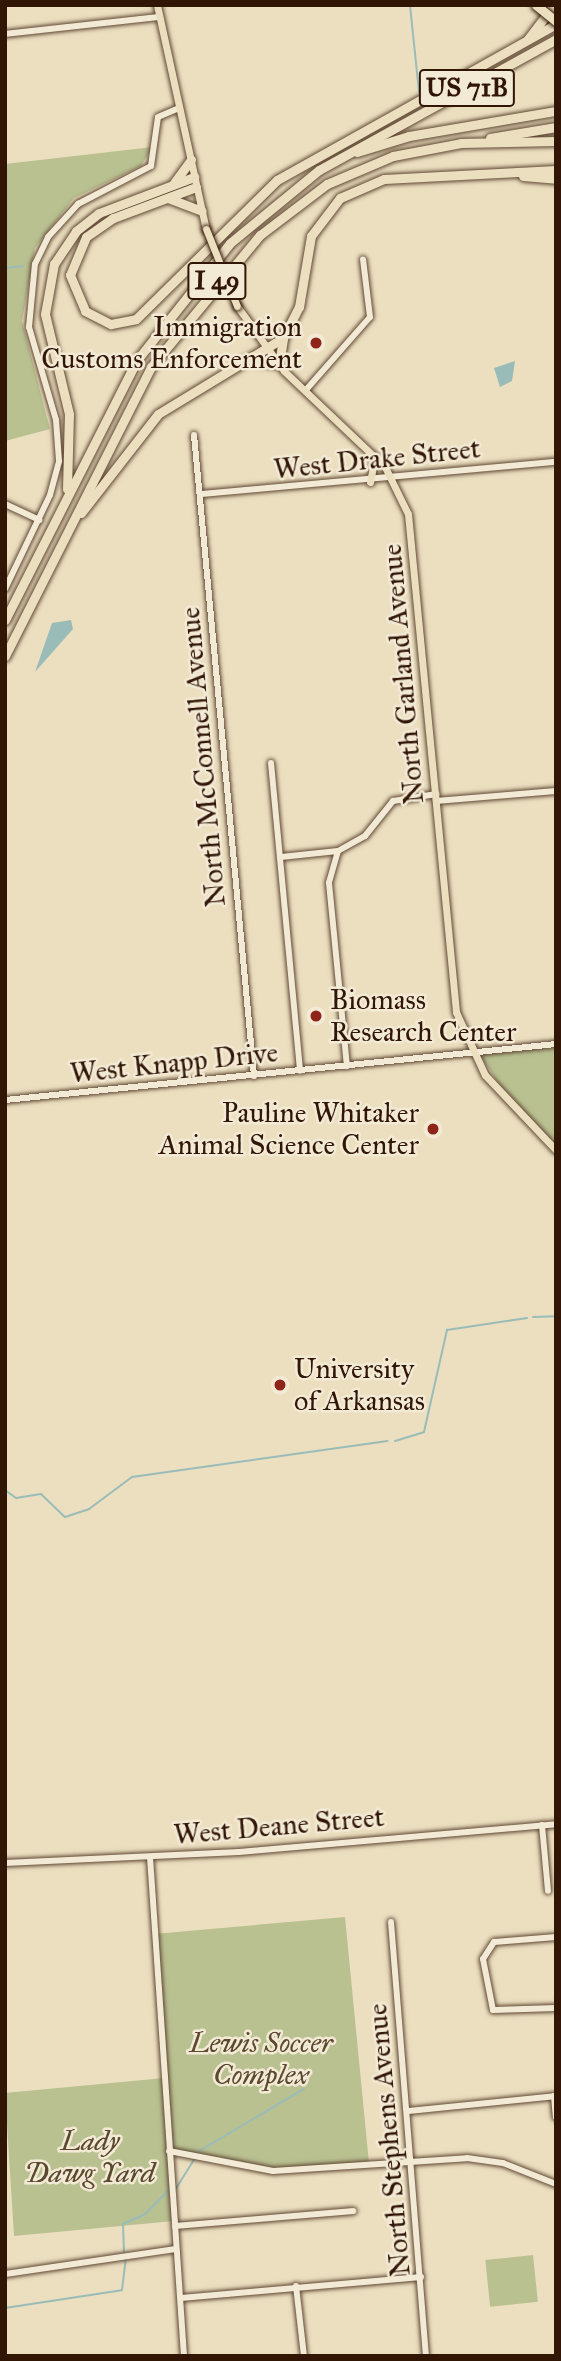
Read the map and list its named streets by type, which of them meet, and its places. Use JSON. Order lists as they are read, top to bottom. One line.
{"streets":{"highway":["US 71B","I 49"],"main road":["North Garland Avenue"],"street":["West Drake Street","North McConnell Avenue","West Knapp Drive","West Deane Street","North Stephens Avenue"]},"crossings":[["US 71B","I 49"],["West Drake Street","North Garland Avenue"],["West Drake Street","North McConnell Avenue"],["North Garland Avenue","West Knapp Drive"],["North McConnell Avenue","West Knapp Drive"]],"parks":["Lewis Soccer Complex","Lady Dawg Yard"],"places":["Immigration Customs Enforcement","Biomass Research Center","Pauline Whitaker Animal Science Center","University of Arkansas"]}
